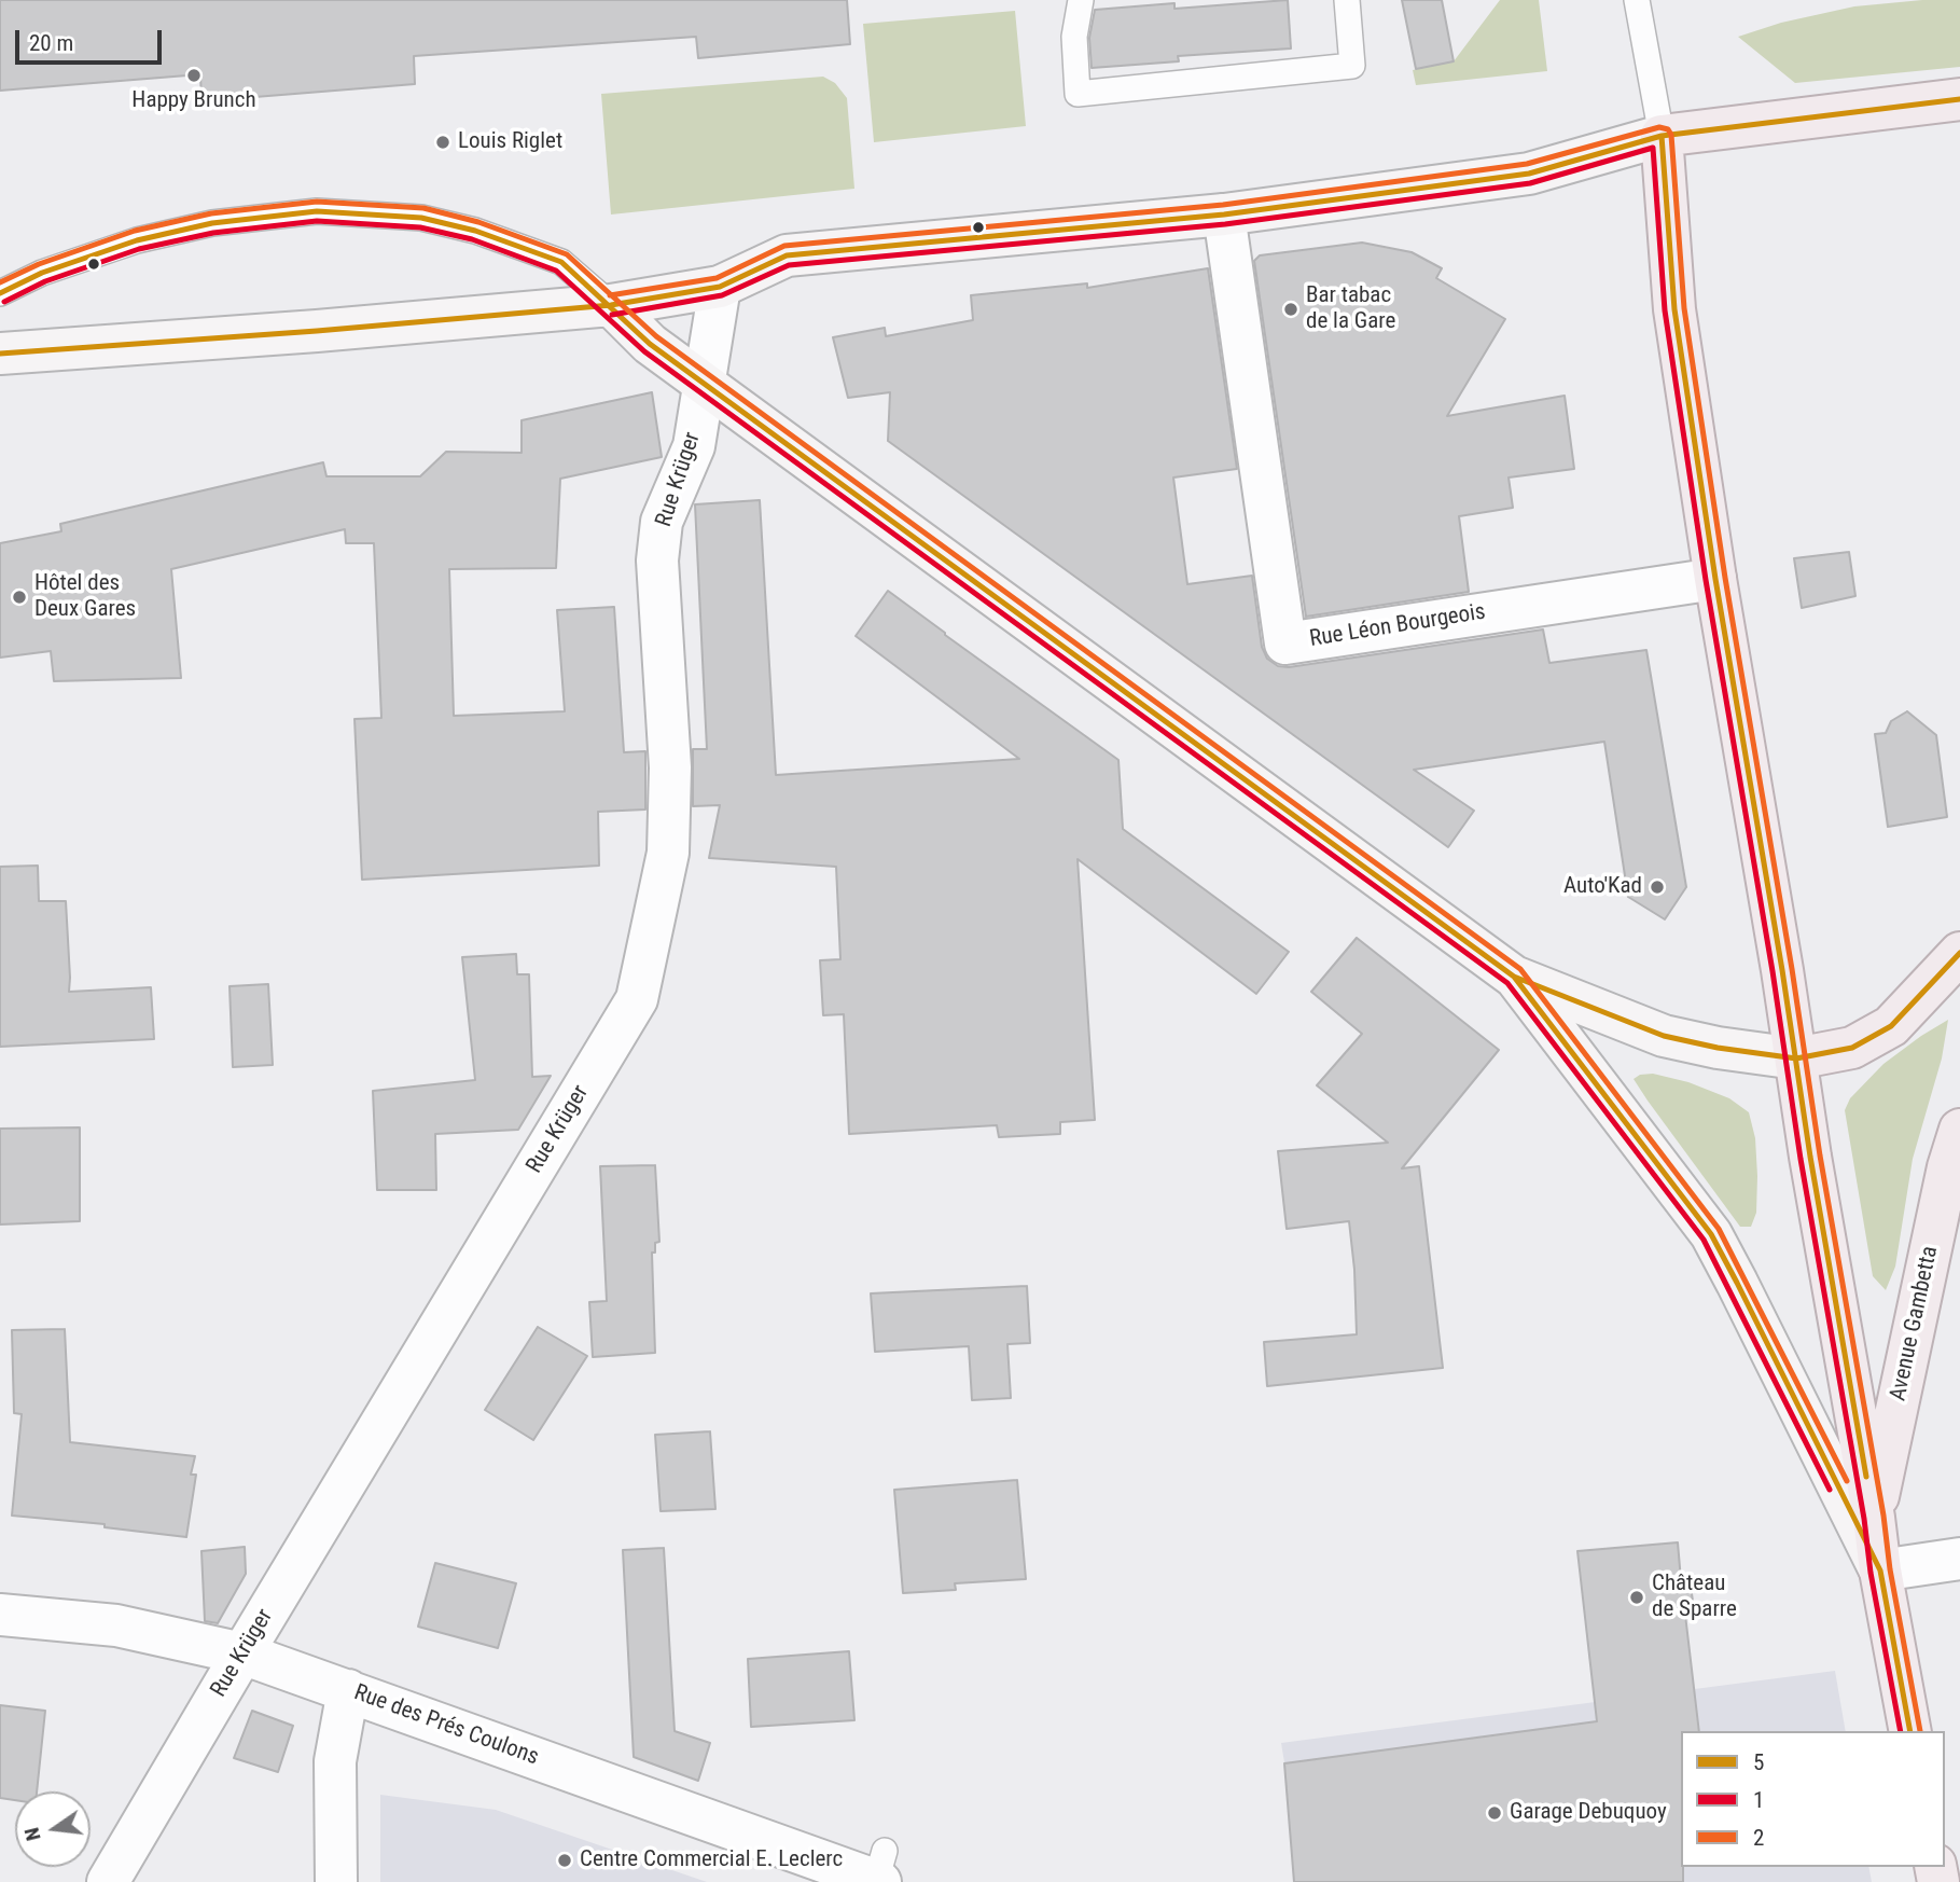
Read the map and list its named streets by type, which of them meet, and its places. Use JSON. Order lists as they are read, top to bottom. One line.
{"streets":{"main road":["Avenue Gambetta"],"street":["Rue Krüger","Rue Léon Bourgeois","Rue des Prés Coulons"]},"crossings":[["Rue Krüger","Rue des Prés Coulons"],["Rue Léon Bourgeois","Avenue Gambetta"]],"places":["Happy Brunch","Louis Riglet","Bar tabac de la Gare","Hôtel des Deux Gares","Auto'Kad","Château de Sparre","Garage Debuquoy","Centre Commercial E. Leclerc"],"lines":["transit line 5","transit line 2","transit line 1"],"legend":["5","1","2"],"scale_bar":"20 m","north":"left"}
